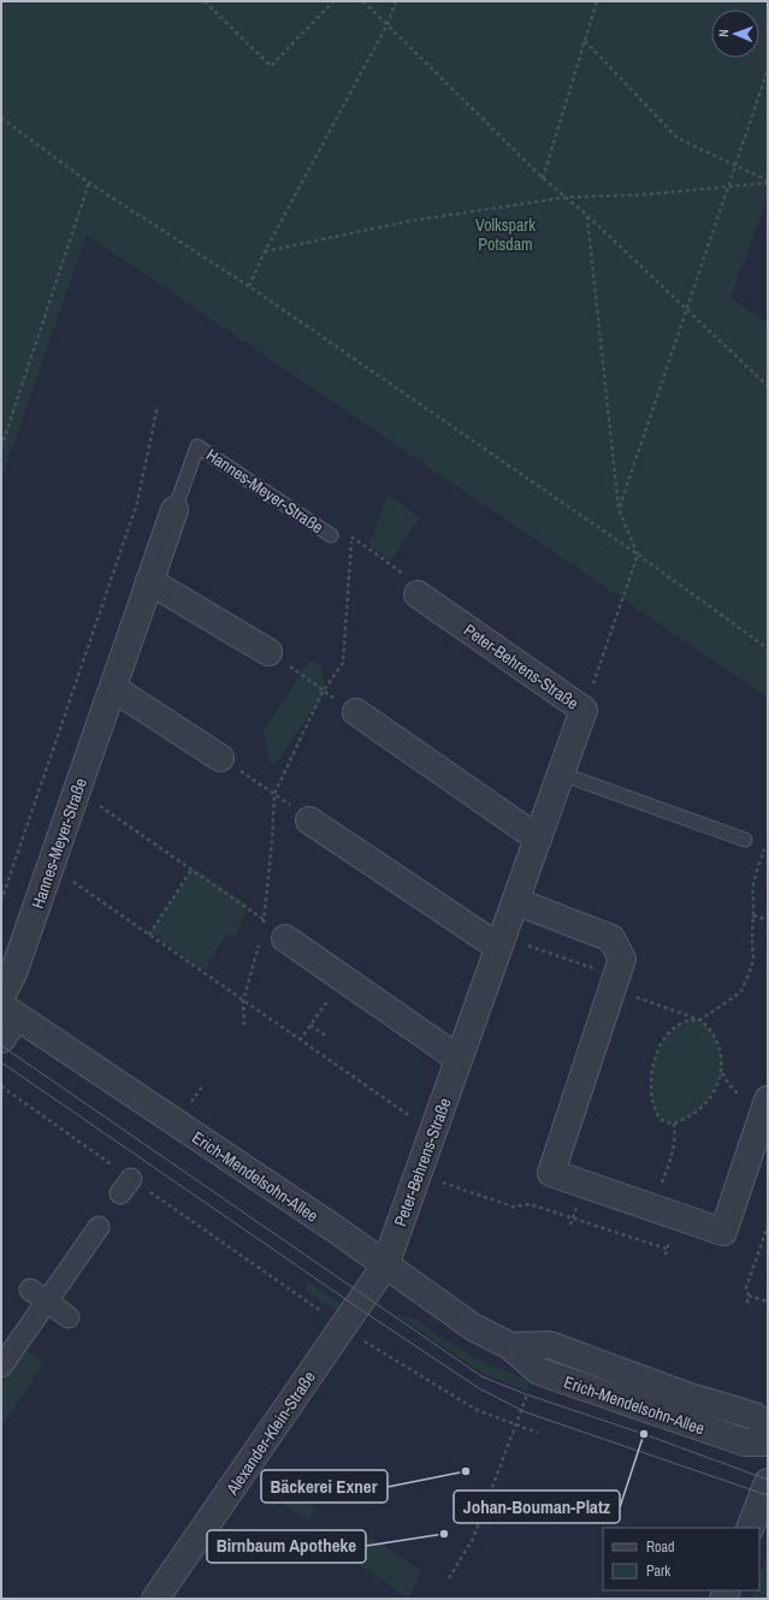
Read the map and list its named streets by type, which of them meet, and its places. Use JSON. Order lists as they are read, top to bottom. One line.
{"streets":{"street":["Hannes-Meyer-Straße","Peter-Behrens-Straße","Erich-Mendelsohn-Allee","Alexander-Klein-Straße"]},"crossings":[["Hannes-Meyer-Straße","Erich-Mendelsohn-Allee"],["Peter-Behrens-Straße","Erich-Mendelsohn-Allee"],["Peter-Behrens-Straße","Alexander-Klein-Straße"],["Erich-Mendelsohn-Allee","Alexander-Klein-Straße"]],"parks":["Volkspark Potsdam"],"places":["Johan-Bouman-Platz","Bäckerei Exner","Birnbaum Apotheke"],"legend":["Road","Park"],"north":"left"}
